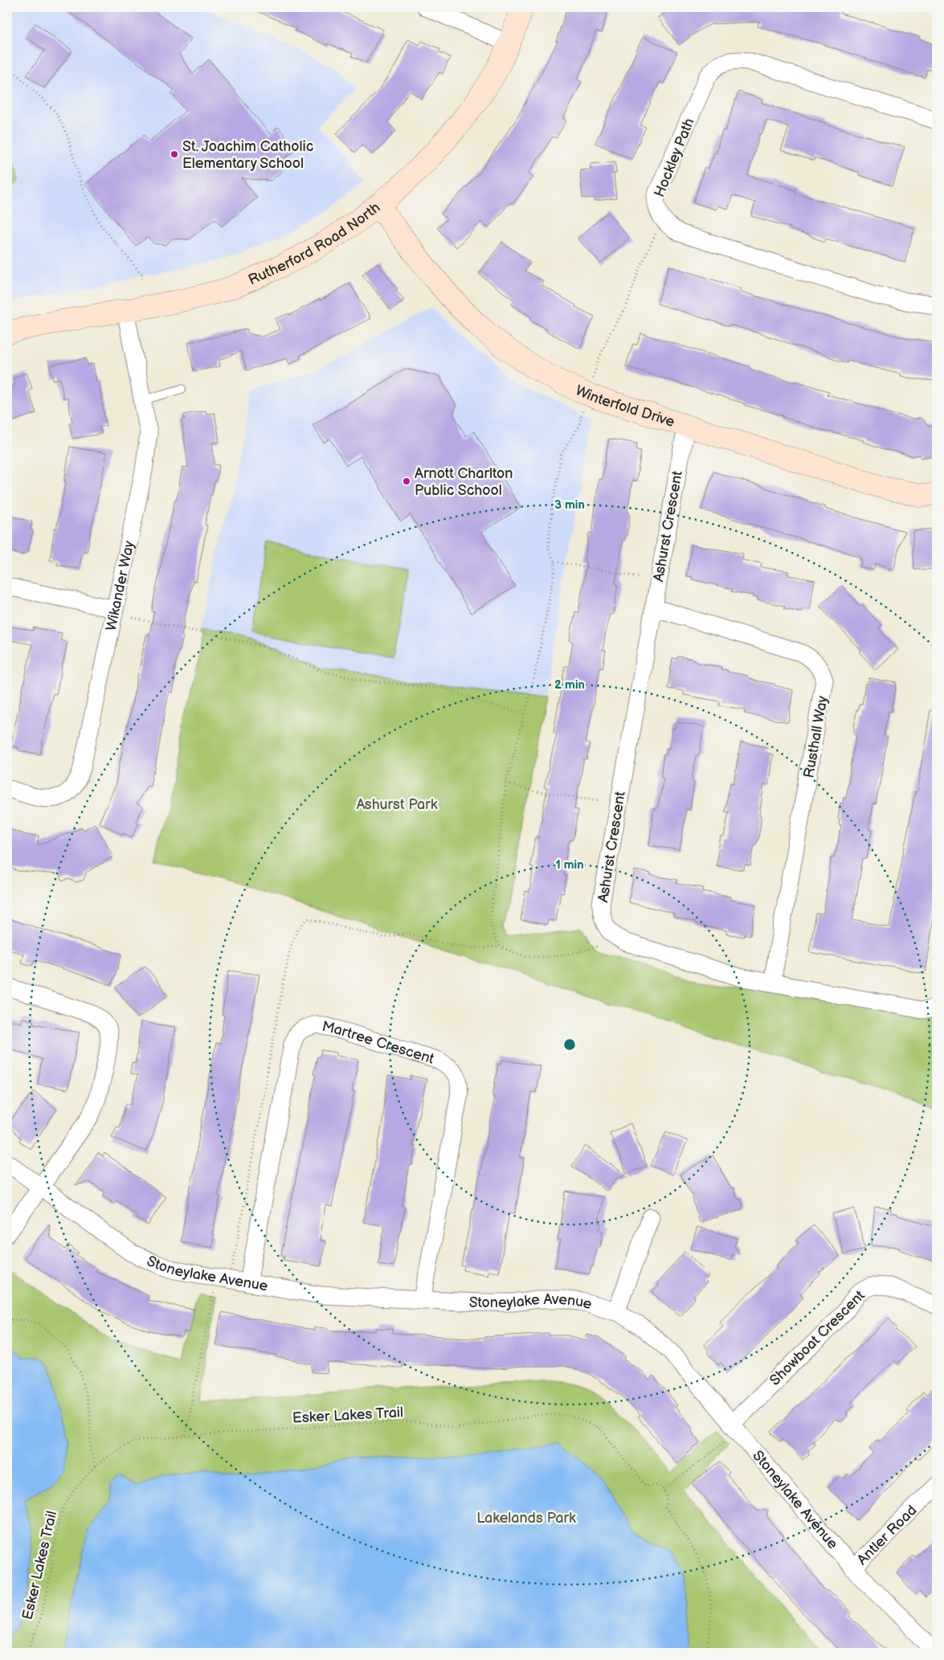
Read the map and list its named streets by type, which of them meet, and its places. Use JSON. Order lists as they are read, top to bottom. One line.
{"streets":{"street":["Hockley Path","Rutherford Road North","Winterfold Drive","Ashurst Crescent","Wikander Way","Rusthall Way","Martree Crescent","Stoneylake Avenue","Showboat Crescent","Antler Road"],"path":["Esker Lakes Trail"]},"crossings":[["Rutherford Road North","Winterfold Drive"],["Rutherford Road North","Wikander Way"],["Winterfold Drive","Ashurst Crescent"],["Ashurst Crescent","Rusthall Way"],["Martree Crescent","Stoneylake Avenue"],["Stoneylake Avenue","Showboat Crescent"],["Stoneylake Avenue","Antler Road"]],"parks":["Ashurst Park","Lakelands Park"],"places":["St. Joachim Catholic Elementary School","Arnott Charlton Public School"],"rings":["3 min","2 min","1 min"]}
